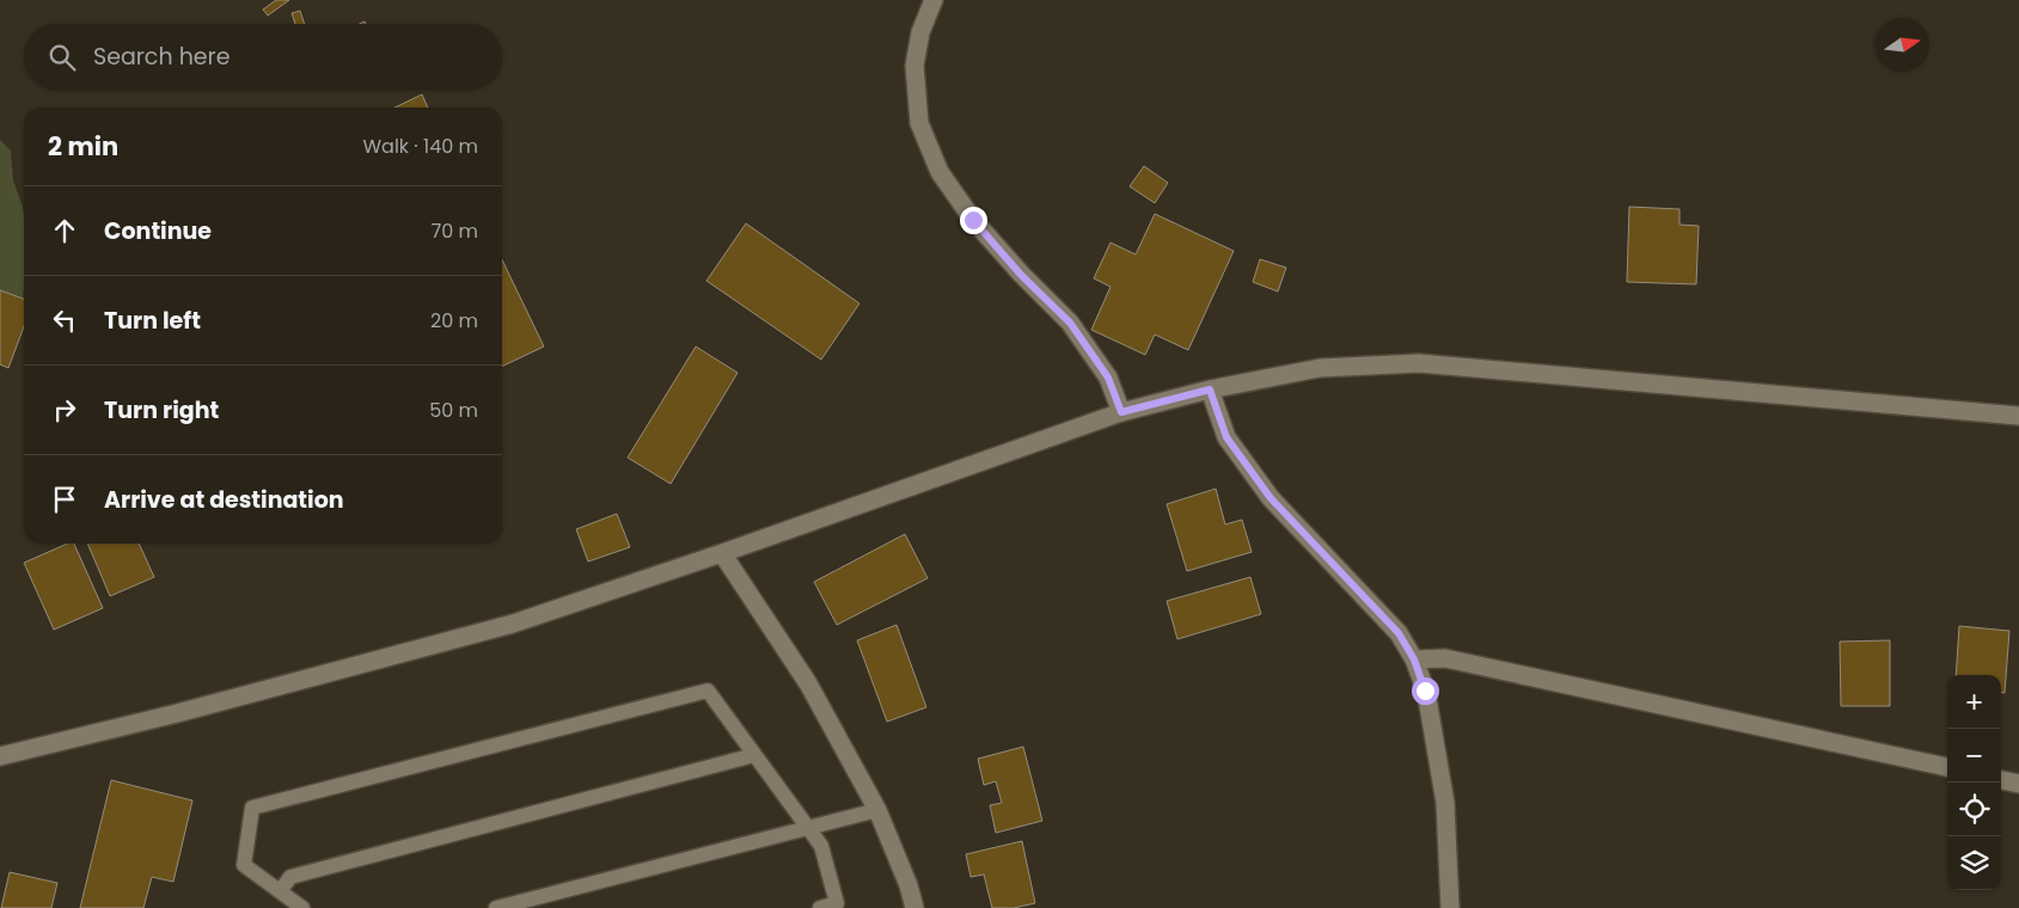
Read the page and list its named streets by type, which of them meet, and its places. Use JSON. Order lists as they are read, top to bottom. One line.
{"north":"right","page":{"search":"Search here","heading":["2 min","Walk · 140 m"],"list":[["Continue","70 m"],["Turn left","20 m"],["Turn right","50 m"],"Arrive at destination"],"map_buttons":["+","−"]}}
